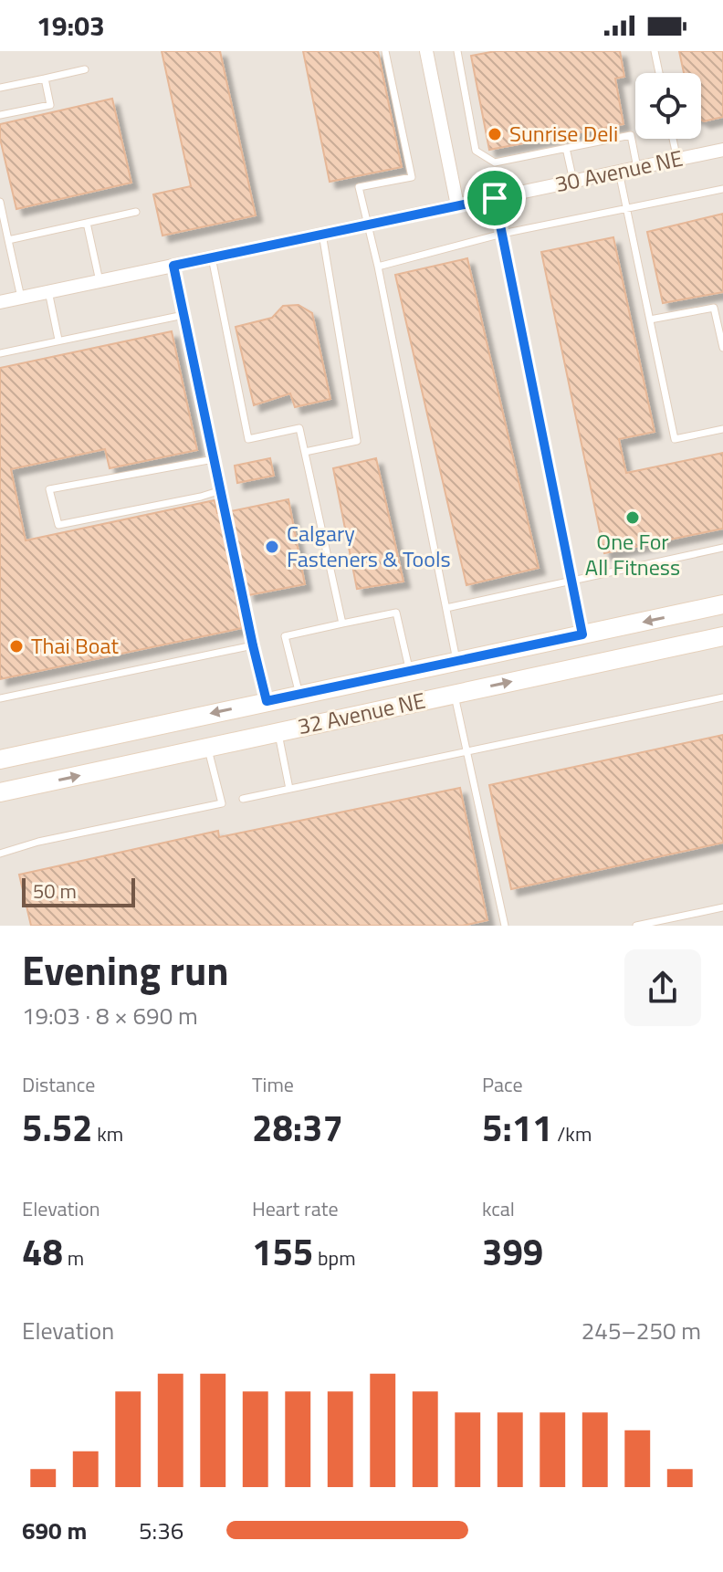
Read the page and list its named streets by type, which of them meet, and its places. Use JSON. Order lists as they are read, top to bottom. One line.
{"streets":{"main road":["32 Avenue NE"],"street":["30 Avenue NE"]},"places":["Sunrise Deli","One For All Fitness","Calgary Fasteners & Tools","Thai Boat"],"scale_bar":"50 m","page":{"status":"19:03","scale":"50 m","heading":["Evening run","19:03 · 8 × 690 m"],"stats":[["Distance","5.52 km"],["Time","28:37"],["Pace","5:11 /km"],["Elevation","48 m"],["Heart rate","155 bpm"],["kcal","399"]],"chart":["Elevation","245–250 m"],"list":[{"name":"690 m","note":"5:36"}]}}
